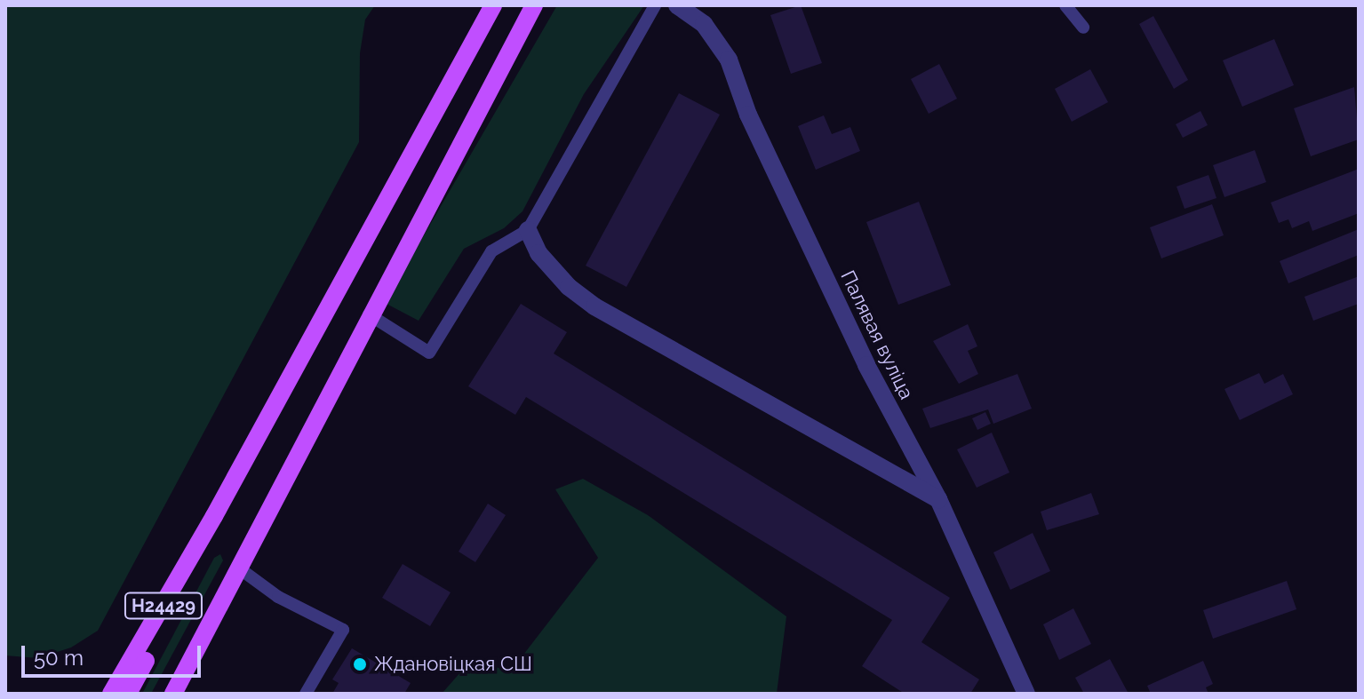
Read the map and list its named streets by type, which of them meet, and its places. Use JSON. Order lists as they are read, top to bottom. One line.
{"streets":{"main road":["Н24429"],"street":["Палявая вуліца"]},"places":["Ждановіцкая СШ"],"scale_bar":"50 m"}
